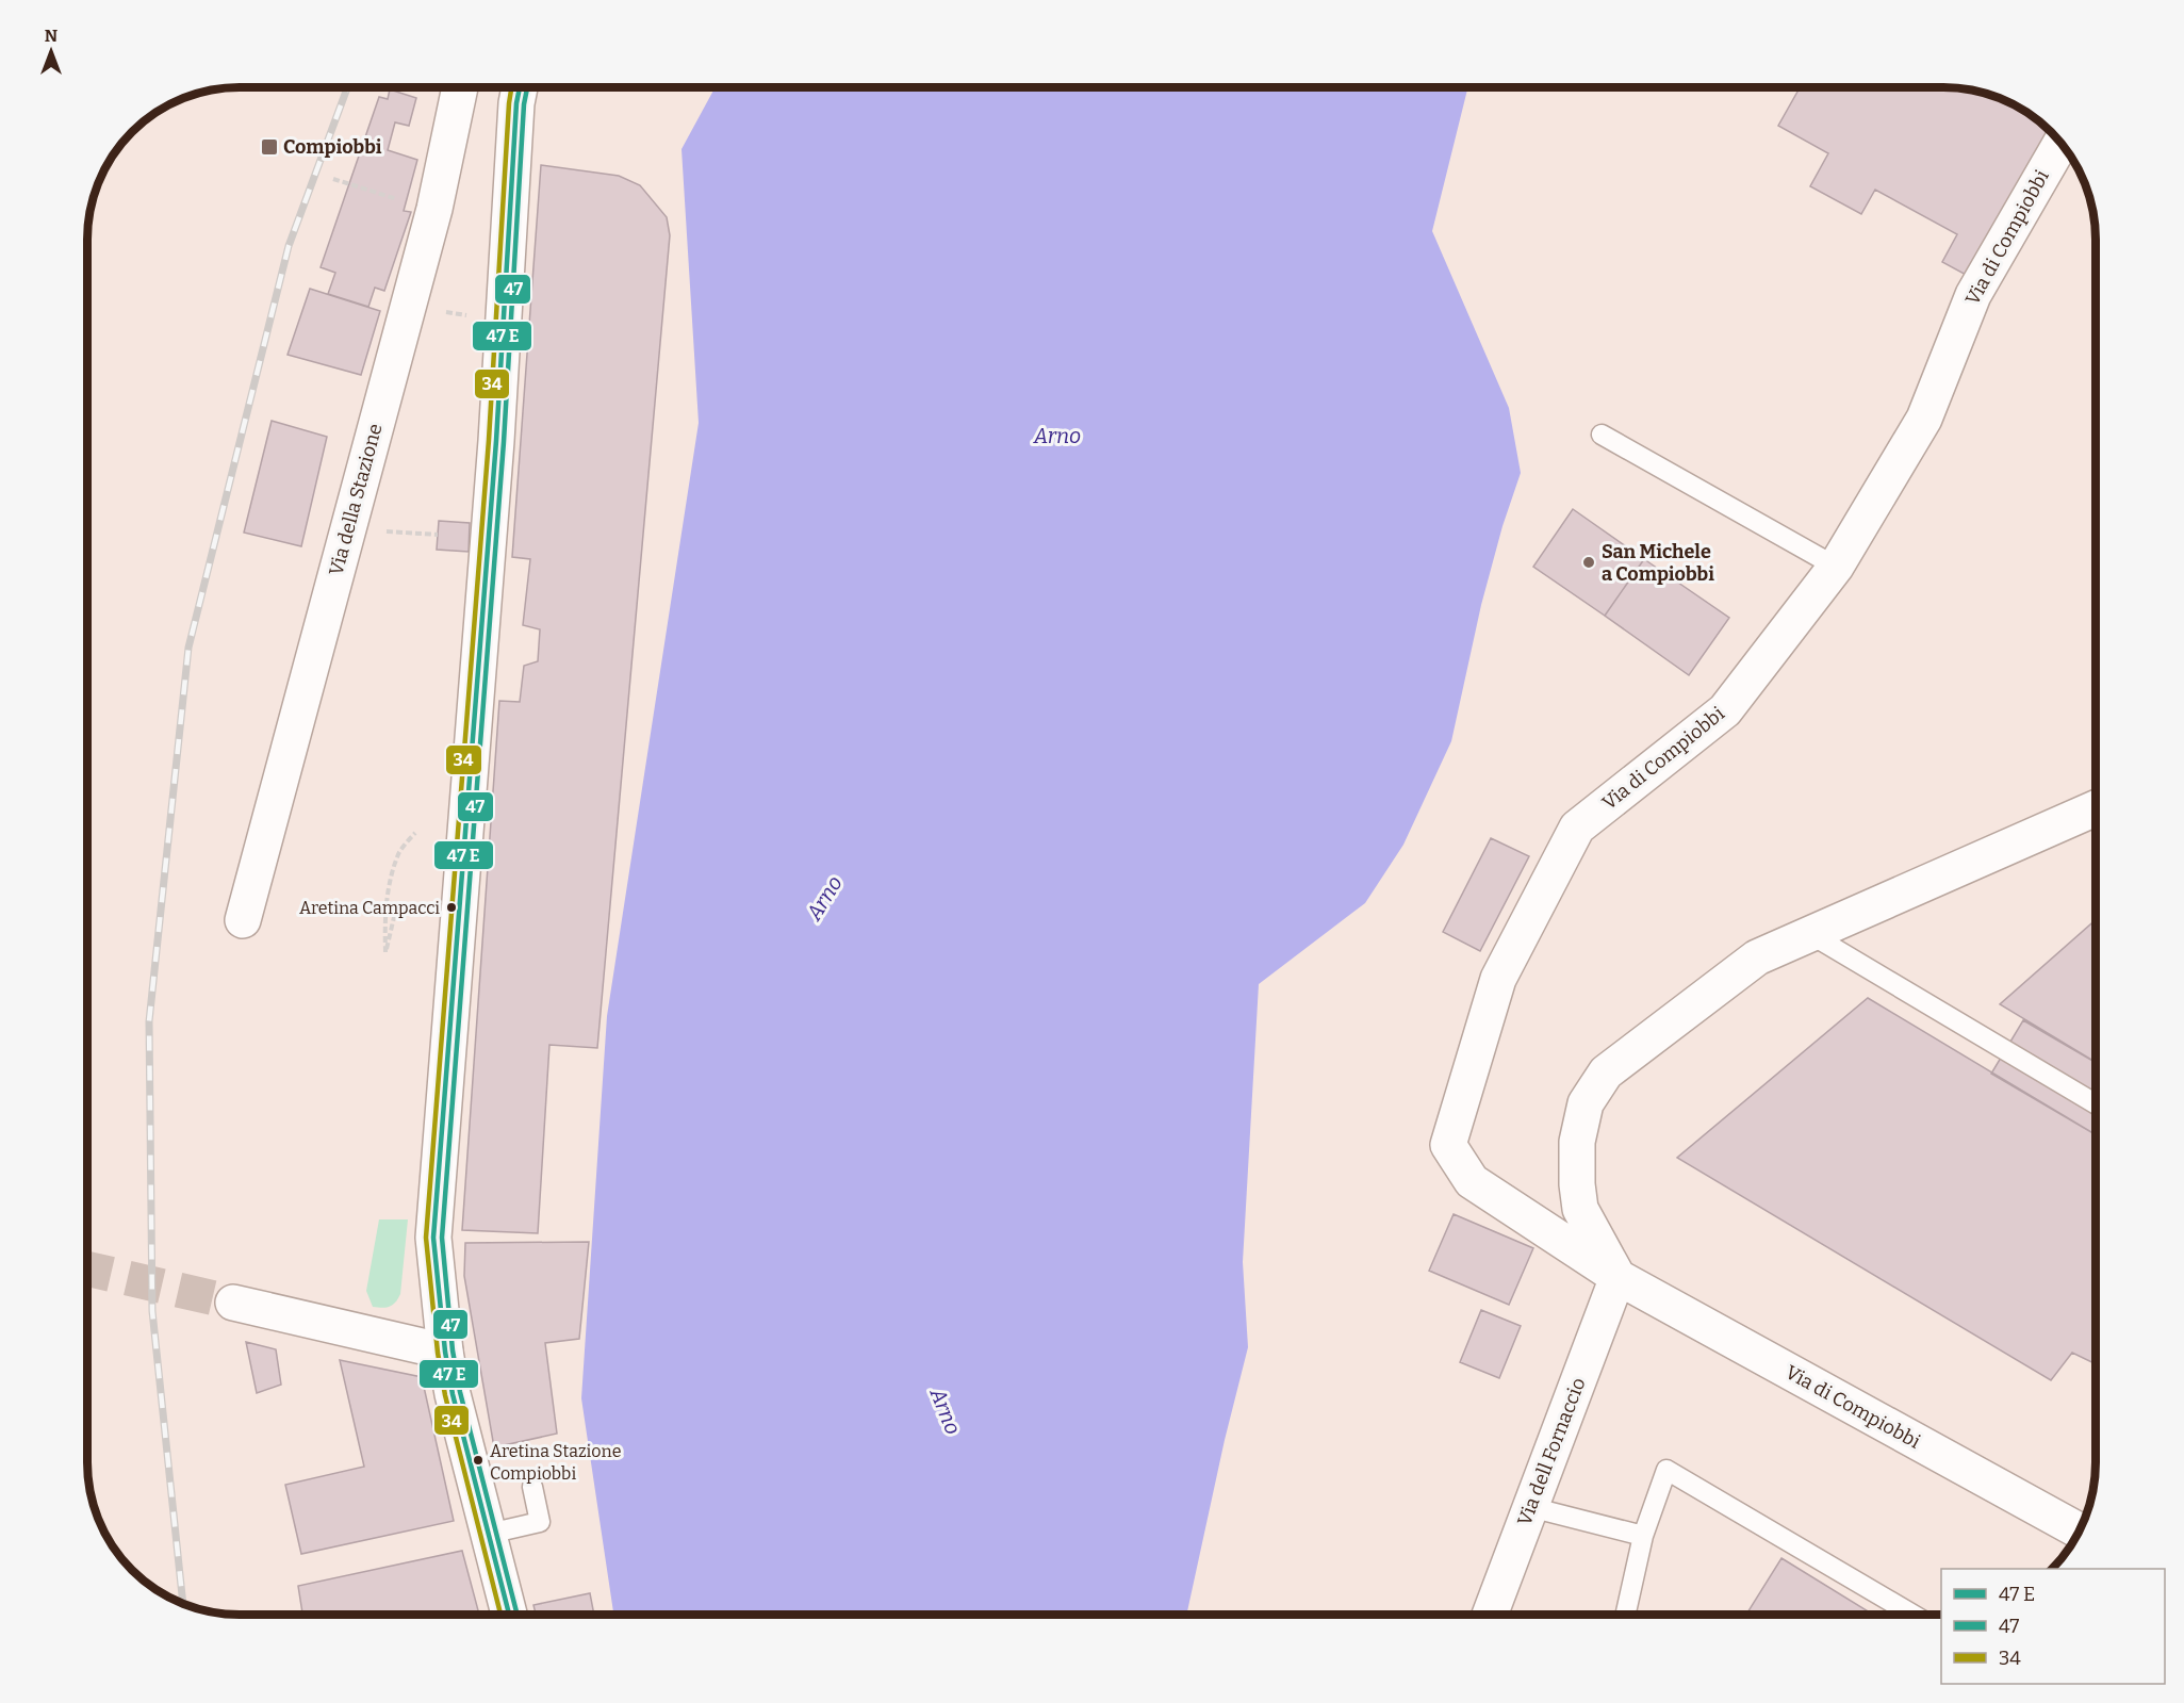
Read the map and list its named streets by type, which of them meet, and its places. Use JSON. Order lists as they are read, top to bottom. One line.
{"streets":{"street":["Via di Compiobbi","Via della Stazione","Via dell Fornaccio"]},"crossings":[["Via di Compiobbi","Via dell Fornaccio"]],"water":["Arno"],"places":{"transit":["Compiobbi"],"other":["San Michele a Compiobbi","Aretina Campacci","Aretina Stazione Compiobbi"]},"lines":["transit line 47","transit line 34"],"legend":["47 E","47","34"],"north":"top"}
